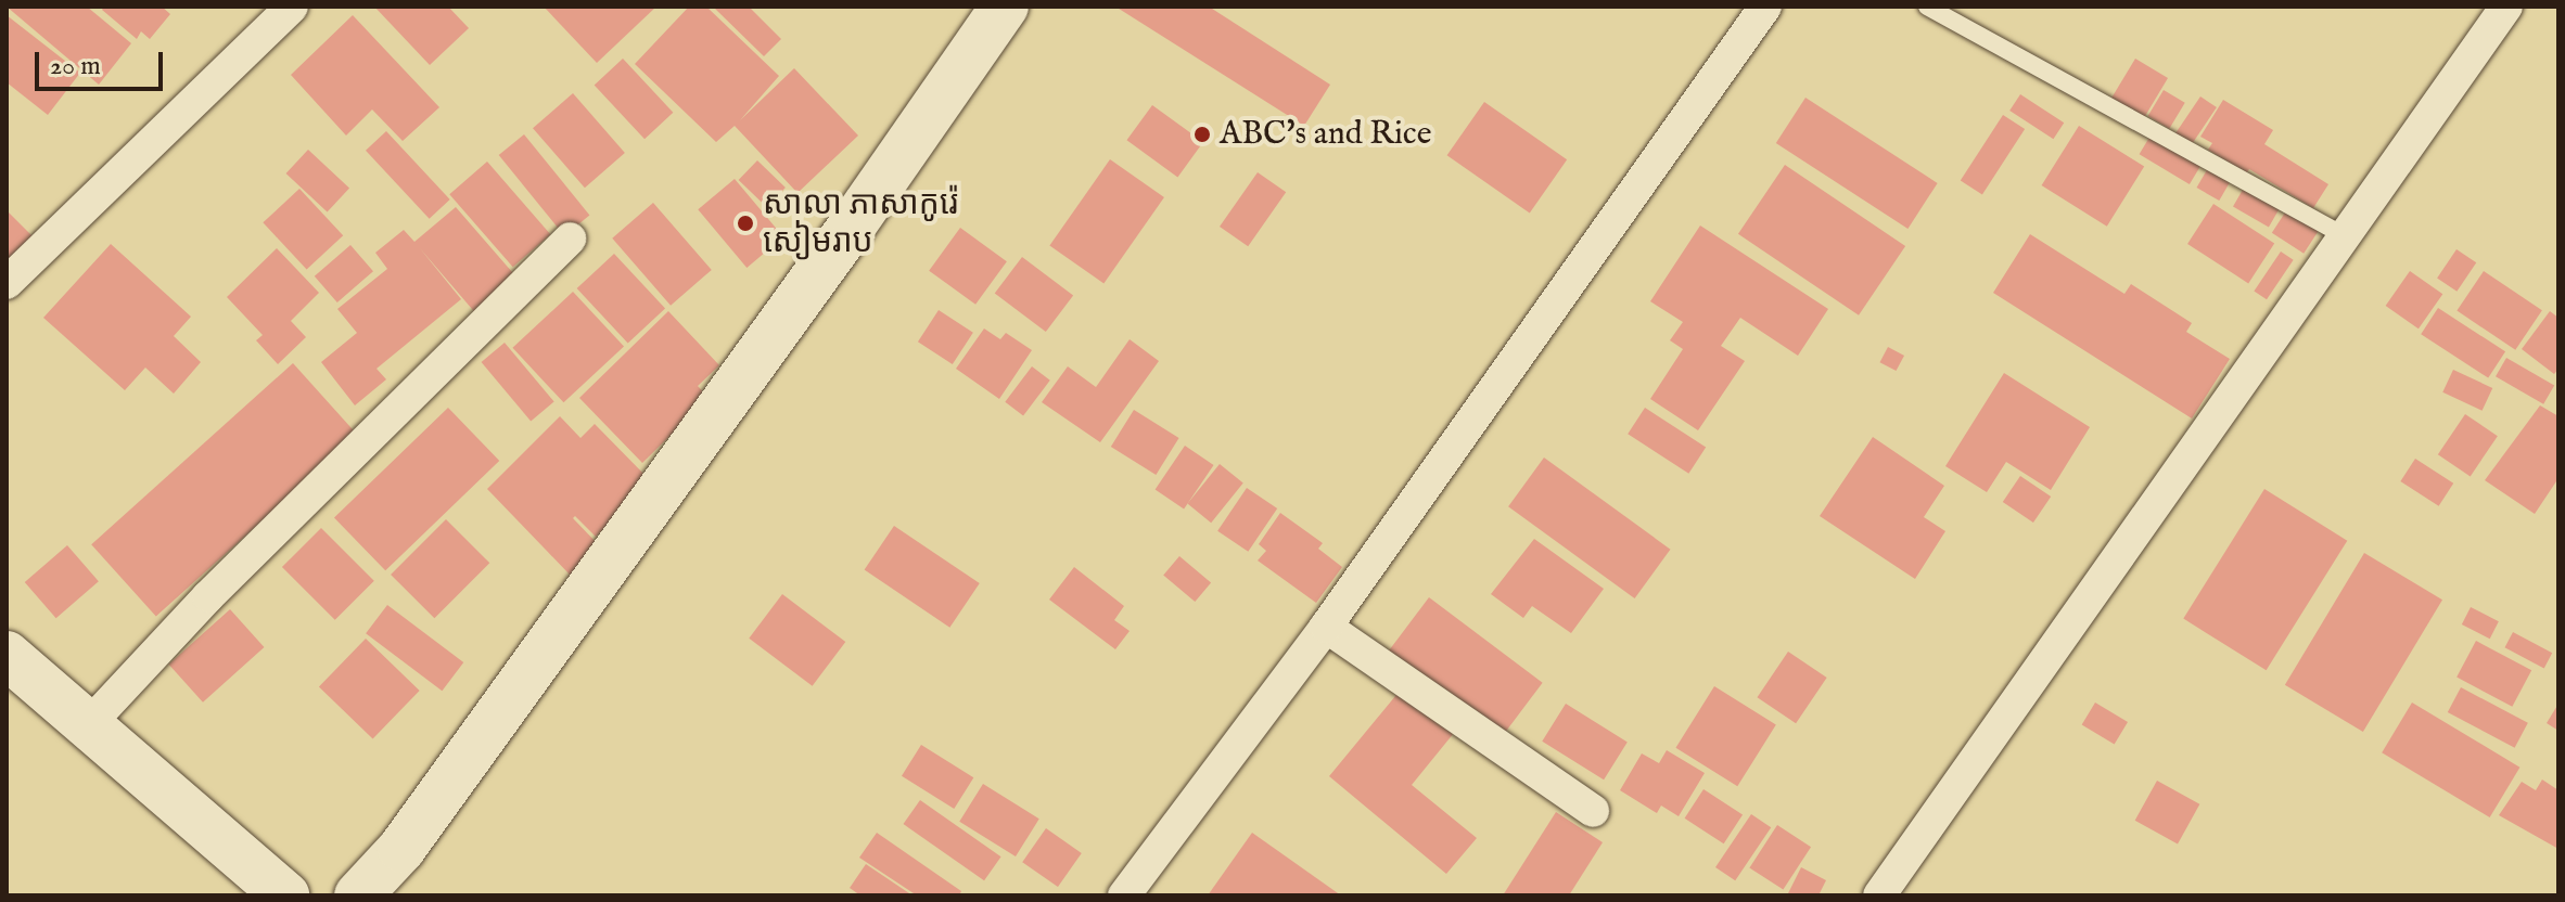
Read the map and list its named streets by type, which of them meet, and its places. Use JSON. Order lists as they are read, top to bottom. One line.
{"places":["ABC's and Rice","សាលា ភាសាកូរ៉េ សៀមរាប"],"scale_bar":"20 m"}
